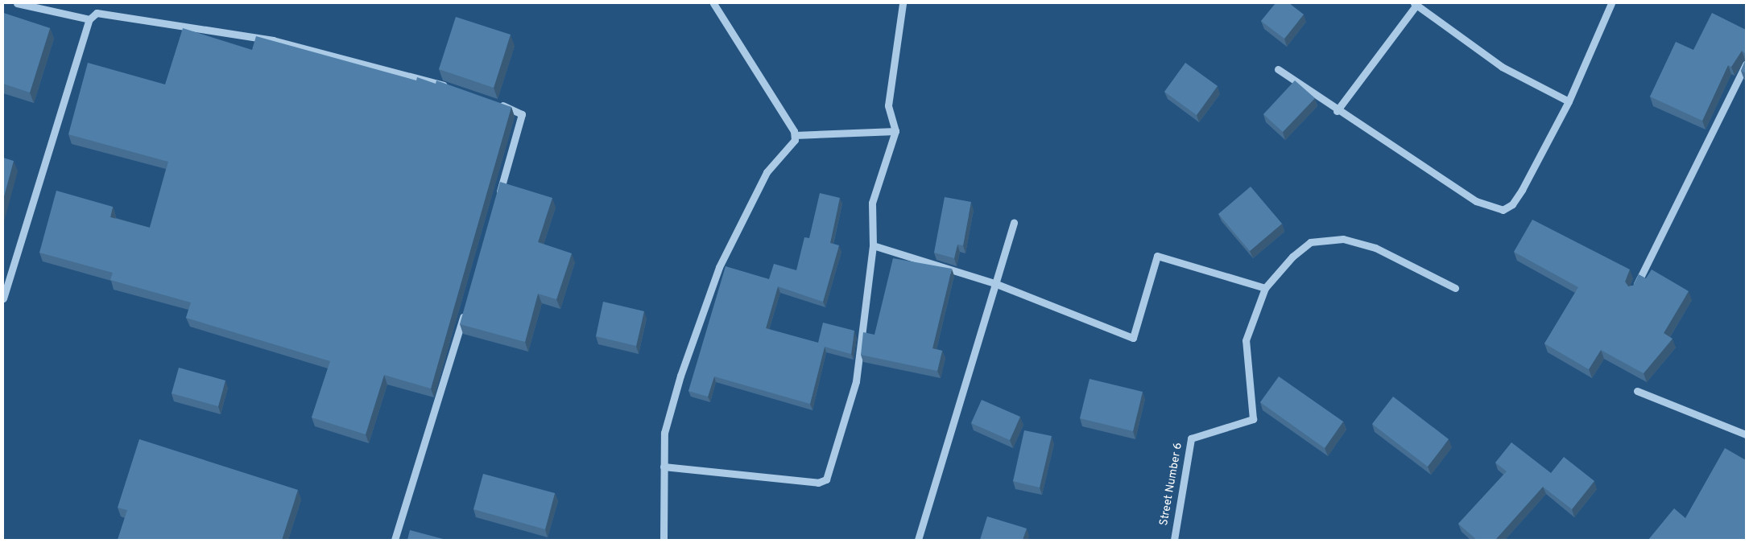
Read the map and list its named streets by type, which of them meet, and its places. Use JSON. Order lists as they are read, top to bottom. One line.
{"streets":{"street":["Street Number 6"]}}
